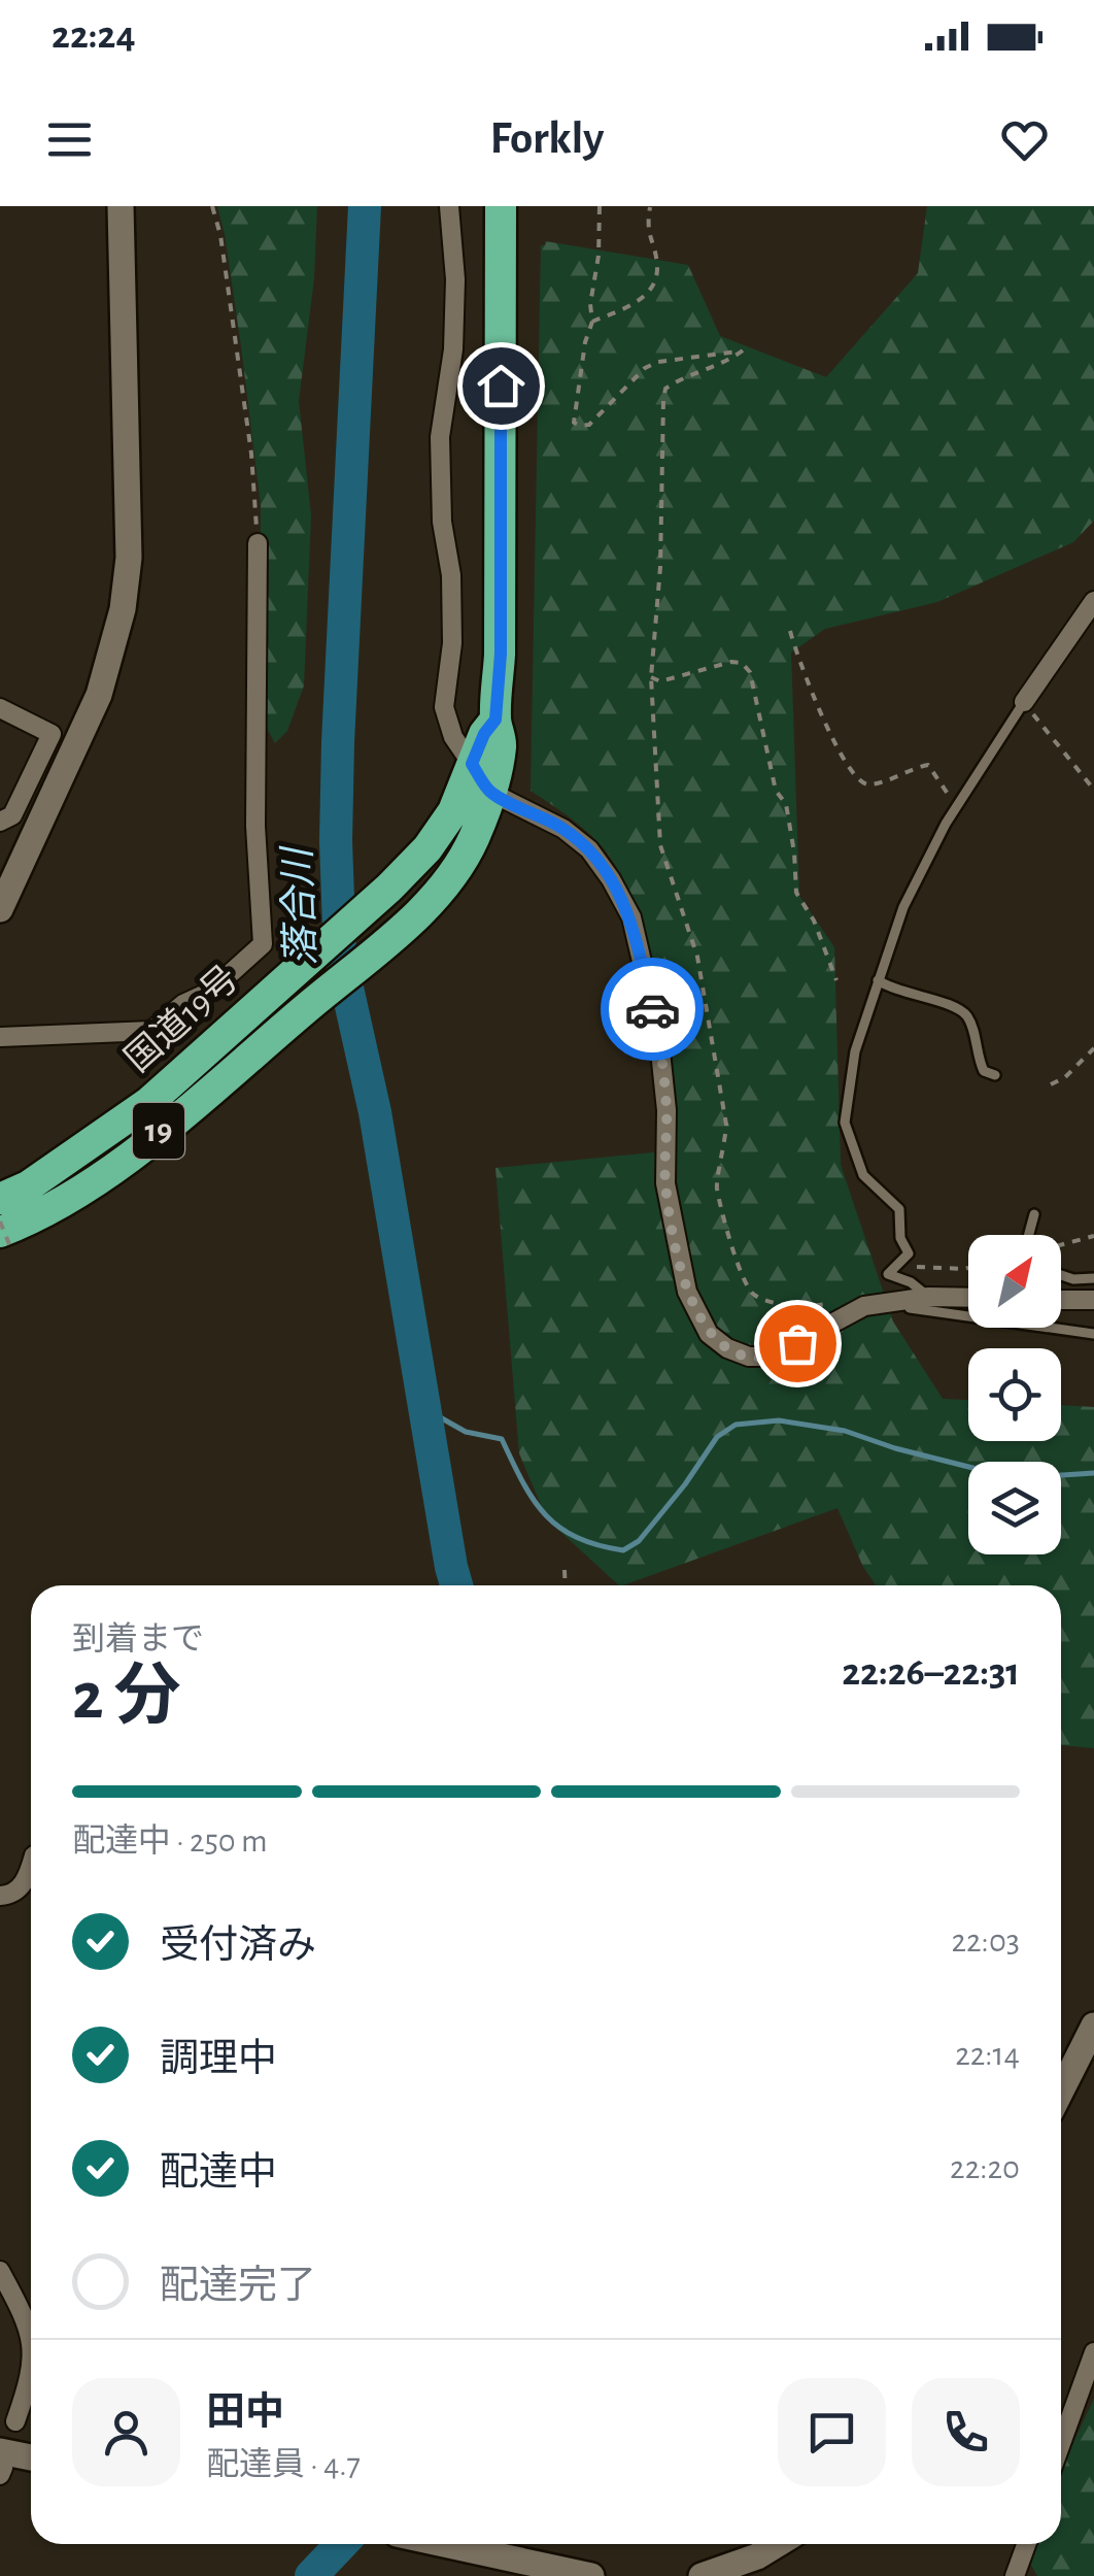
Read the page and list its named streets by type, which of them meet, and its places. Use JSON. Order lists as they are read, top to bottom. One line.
{"streets":{"highway":["国道19号","19"]},"water":["落合川"],"north":"top right","page":{"status":"22:24","header":"Forkly","heading":["2 分","到着まで","22:26–22:31"],"panel":["田中","配達員 · 4.7"],"bar":"配達中 · 250 m","list":[["受付済み","22:03"],["調理中","22:14"],["配達中","22:20"],"配達完了"]}}
